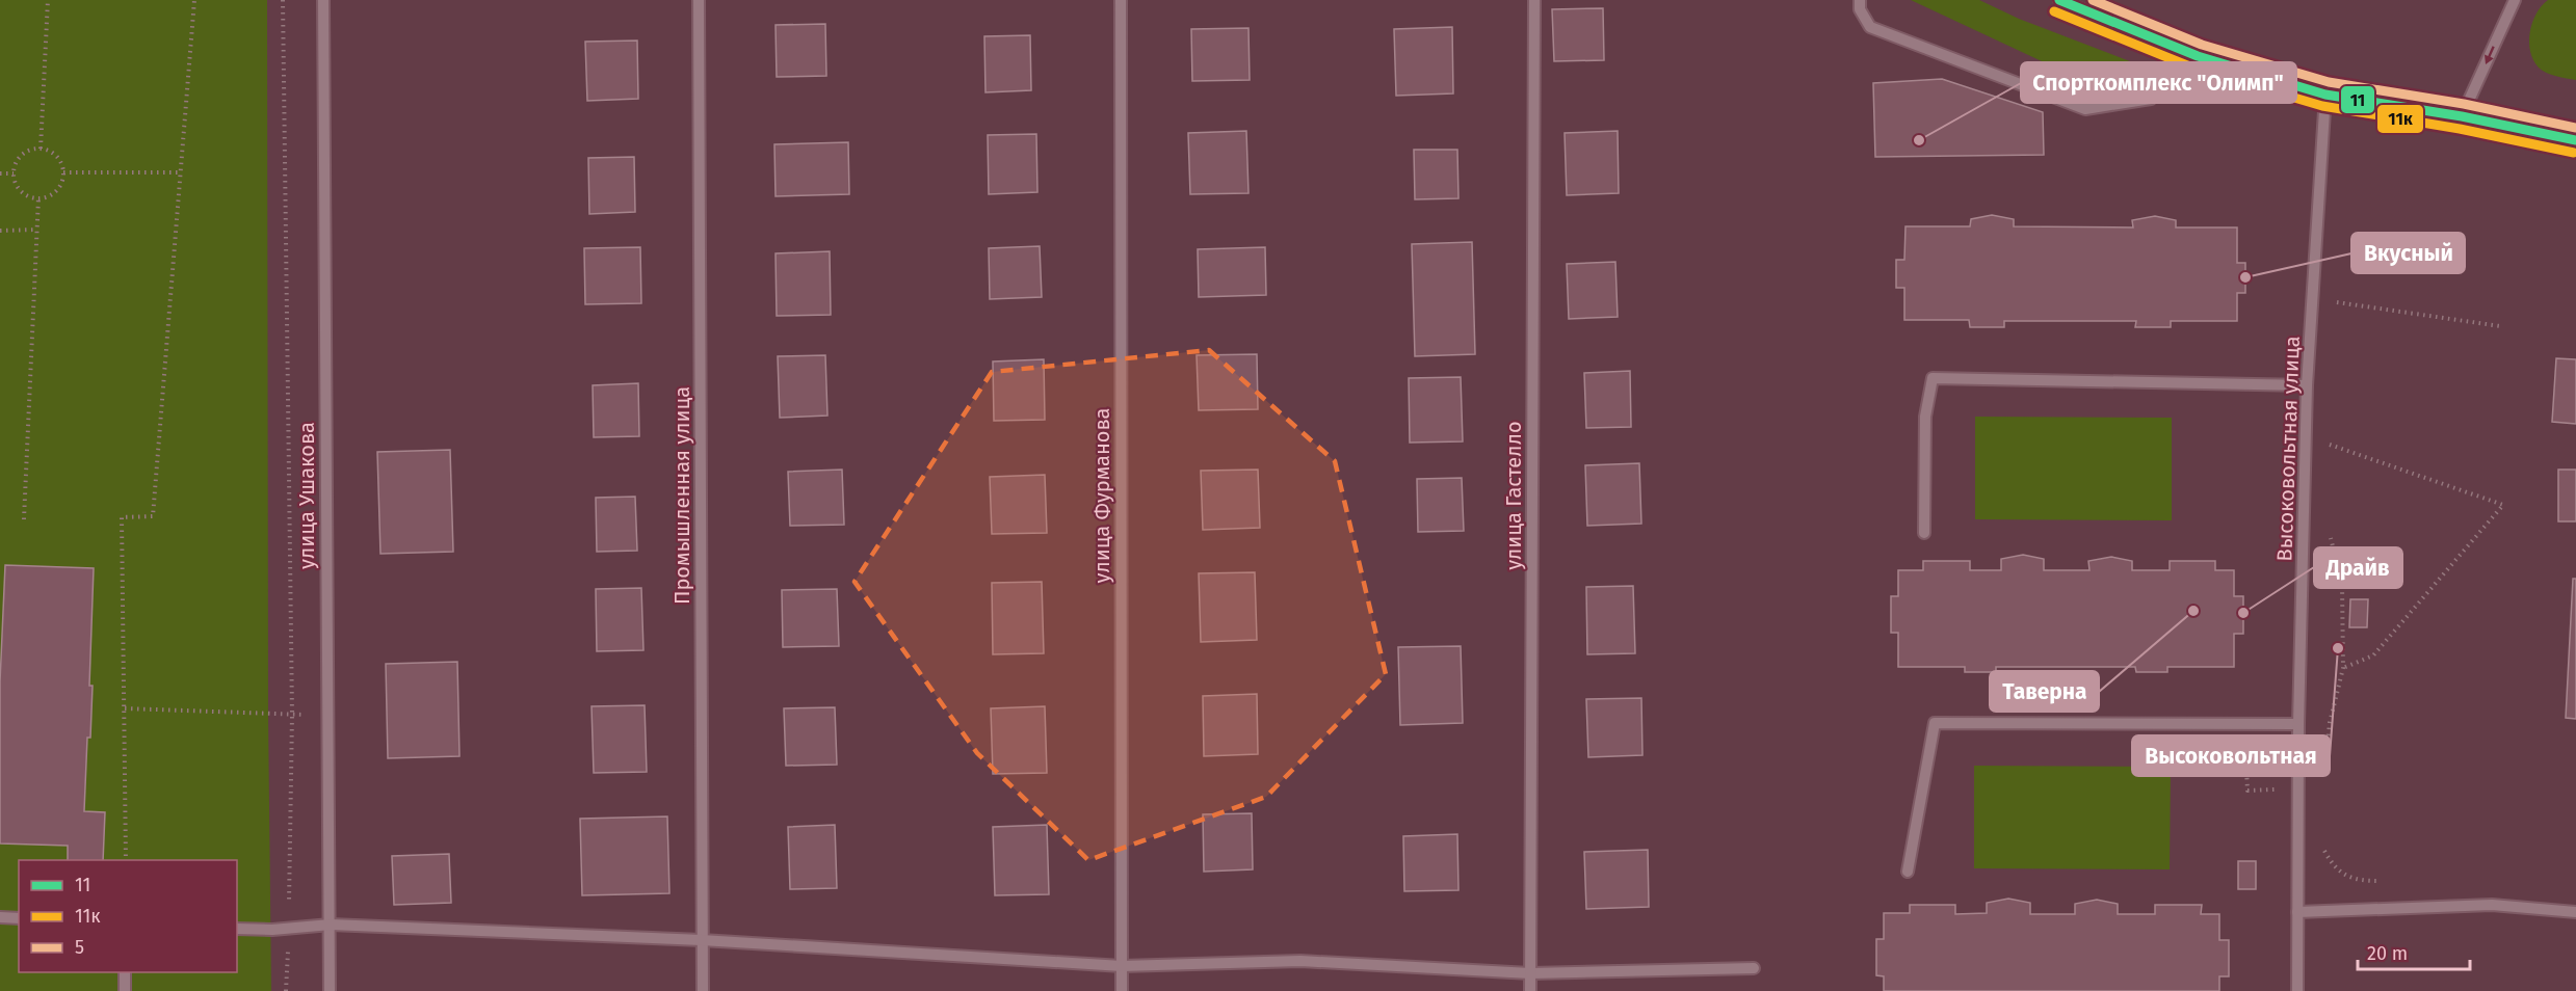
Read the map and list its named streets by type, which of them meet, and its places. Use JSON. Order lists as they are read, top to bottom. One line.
{"streets":{"street":["Высоковольтная улица","улица Ушакова","Промышленная улица","улица Фурманова","улица Гастелло"]},"places":["Спорткомплекс \"Олимп\"","Вкусный","Таверна","Драйв","Высоковольтная"],"lines":["transit line 11","transit line 5","transit line 11к"],"legend":["11","11к","5"],"scale_bar":"20 m"}
